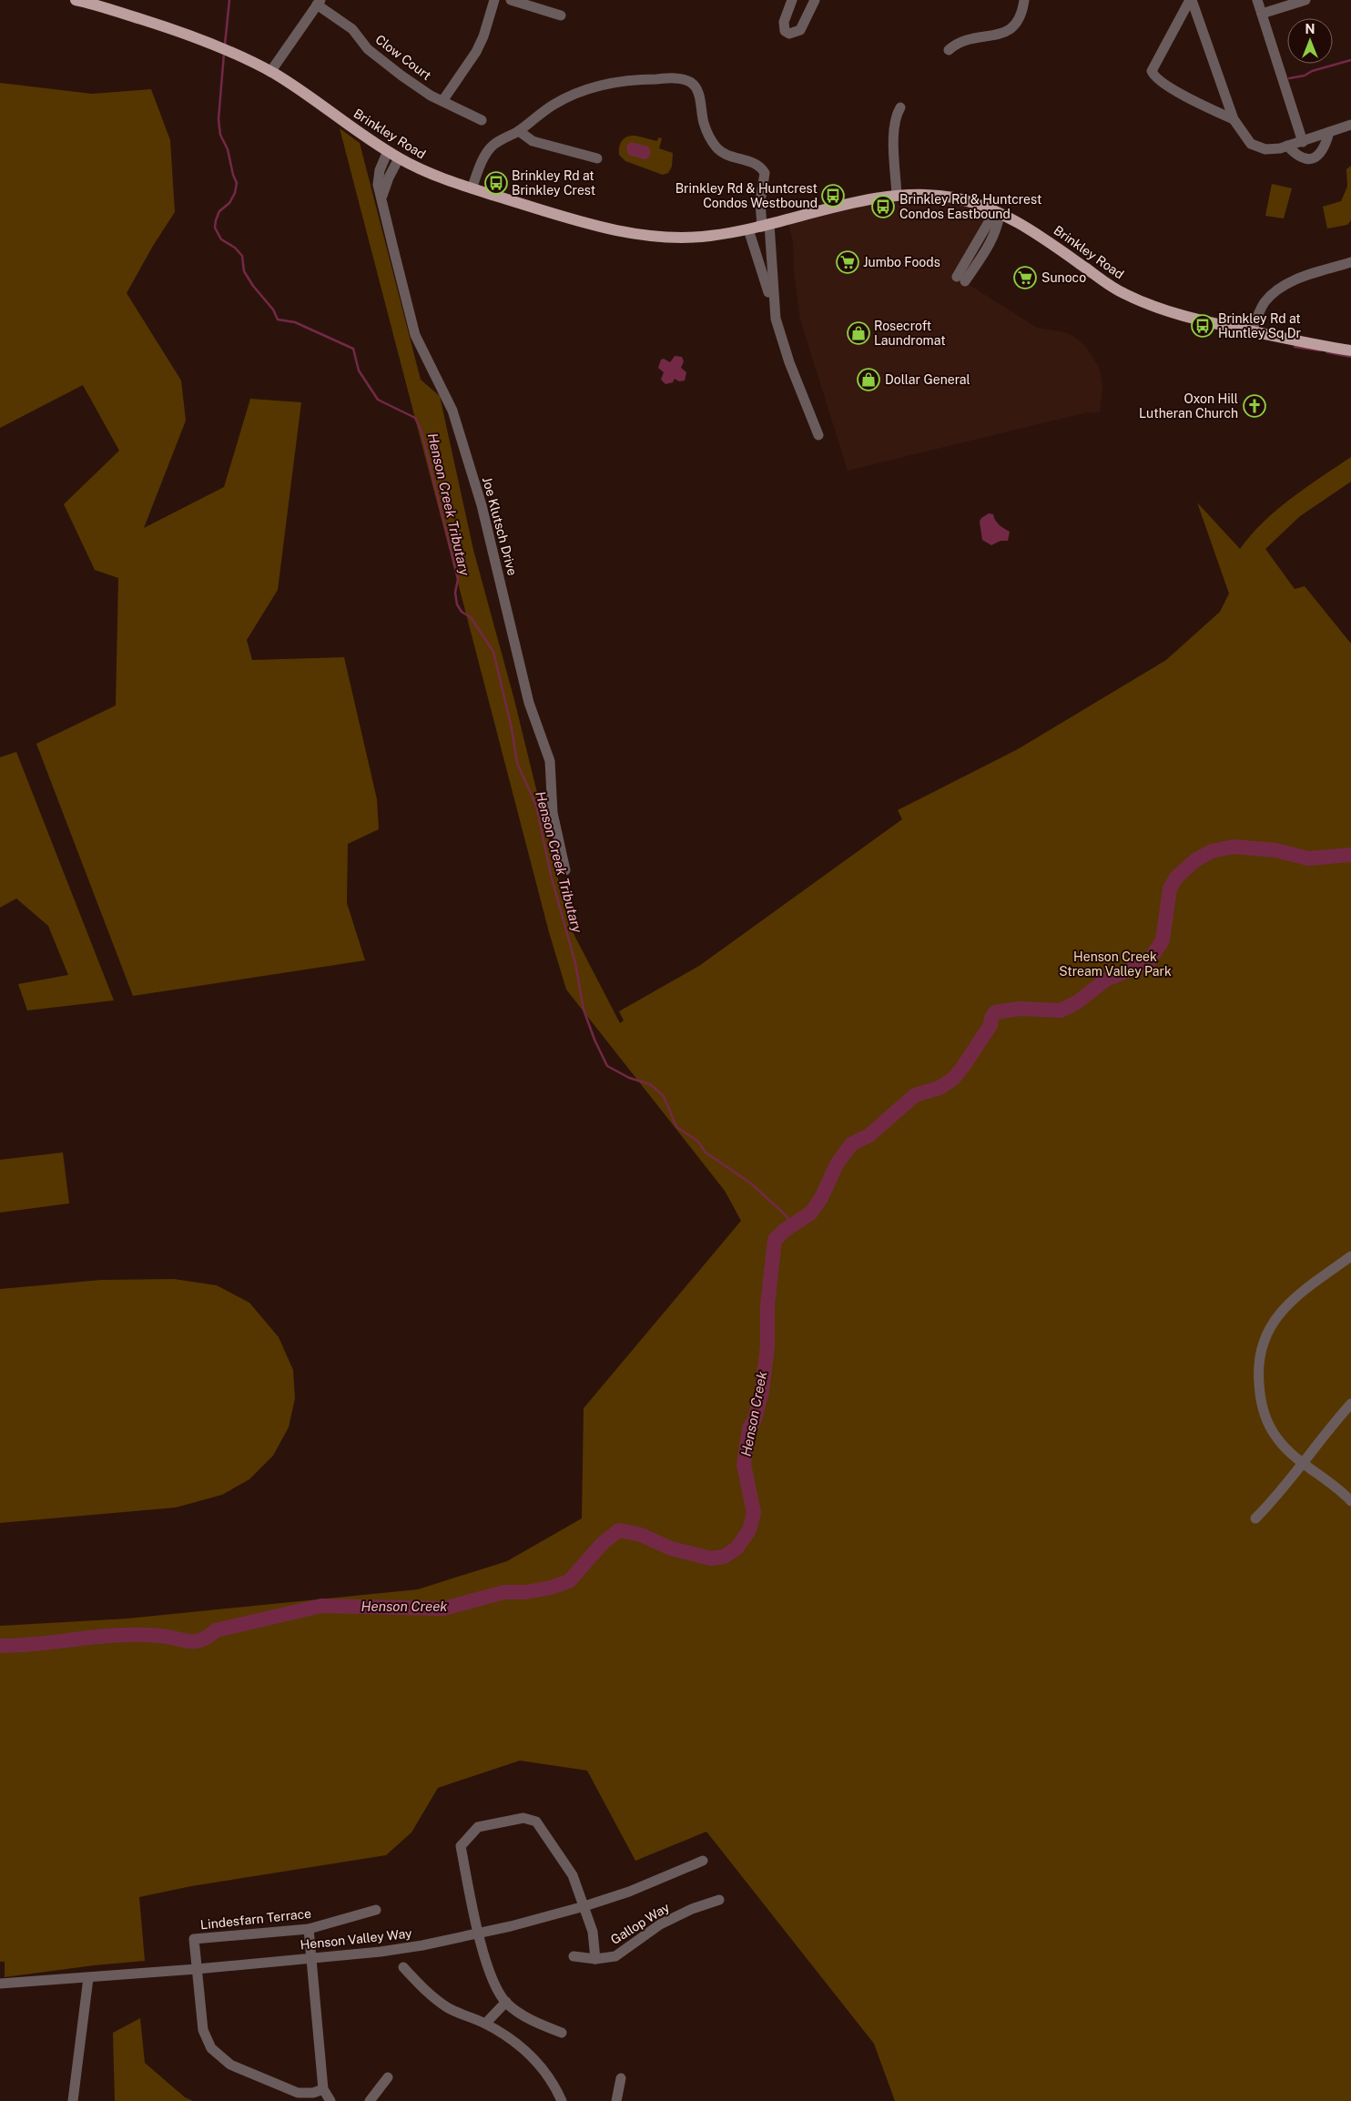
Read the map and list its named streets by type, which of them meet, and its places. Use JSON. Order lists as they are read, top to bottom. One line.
{"streets":{"main road":["Brinkley Road"],"street":["Clow Court","Joe Klutsch Drive","Lindesfarn Terrace","Gallop Way","Henson Valley Way"]},"crossings":[["Brinkley Road","Joe Klutsch Drive"],["Lindesfarn Terrace","Henson Valley Way"]],"water":["Henson Creek Tributary","Henson Creek"],"parks":["Henson Creek Stream Valley Park"],"places":{"bus stop":["Brinkley Rd at Brinkley Crest","Brinkley Rd & Huntcrest Condos Westbound","Brinkley Rd & Huntcrest Condos Eastbound","Brinkley Rd at Huntley Sq Dr"],"supermarket":["Jumbo Foods","Sunoco"],"shop":["Rosecroft Laundromat","Dollar General"],"church":["Oxon Hill Lutheran Church"]},"north":"top"}
